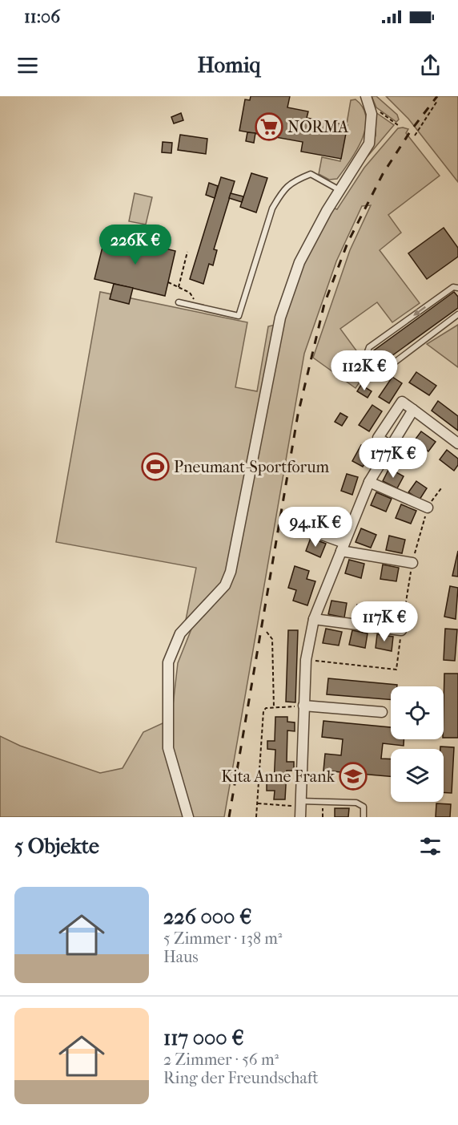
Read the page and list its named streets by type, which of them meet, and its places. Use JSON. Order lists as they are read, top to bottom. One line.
{"places":{"supermarket":["NORMA"],"sports":["Pneumant-Sportforum"],"school or university":["Kita Anne Frank"]},"page":{"status":"11:06","header":"Homiq","price":["226K €","112K €","177K €","94.1K €","117K €"],"heading":"5 Objekte","list":[{"name":"226 000 €","note":"5 Zimmer · 138 m² · Haus"},{"name":"117 000 €","note":"2 Zimmer · 56 m² · Ring der Freundschaft"}]}}
